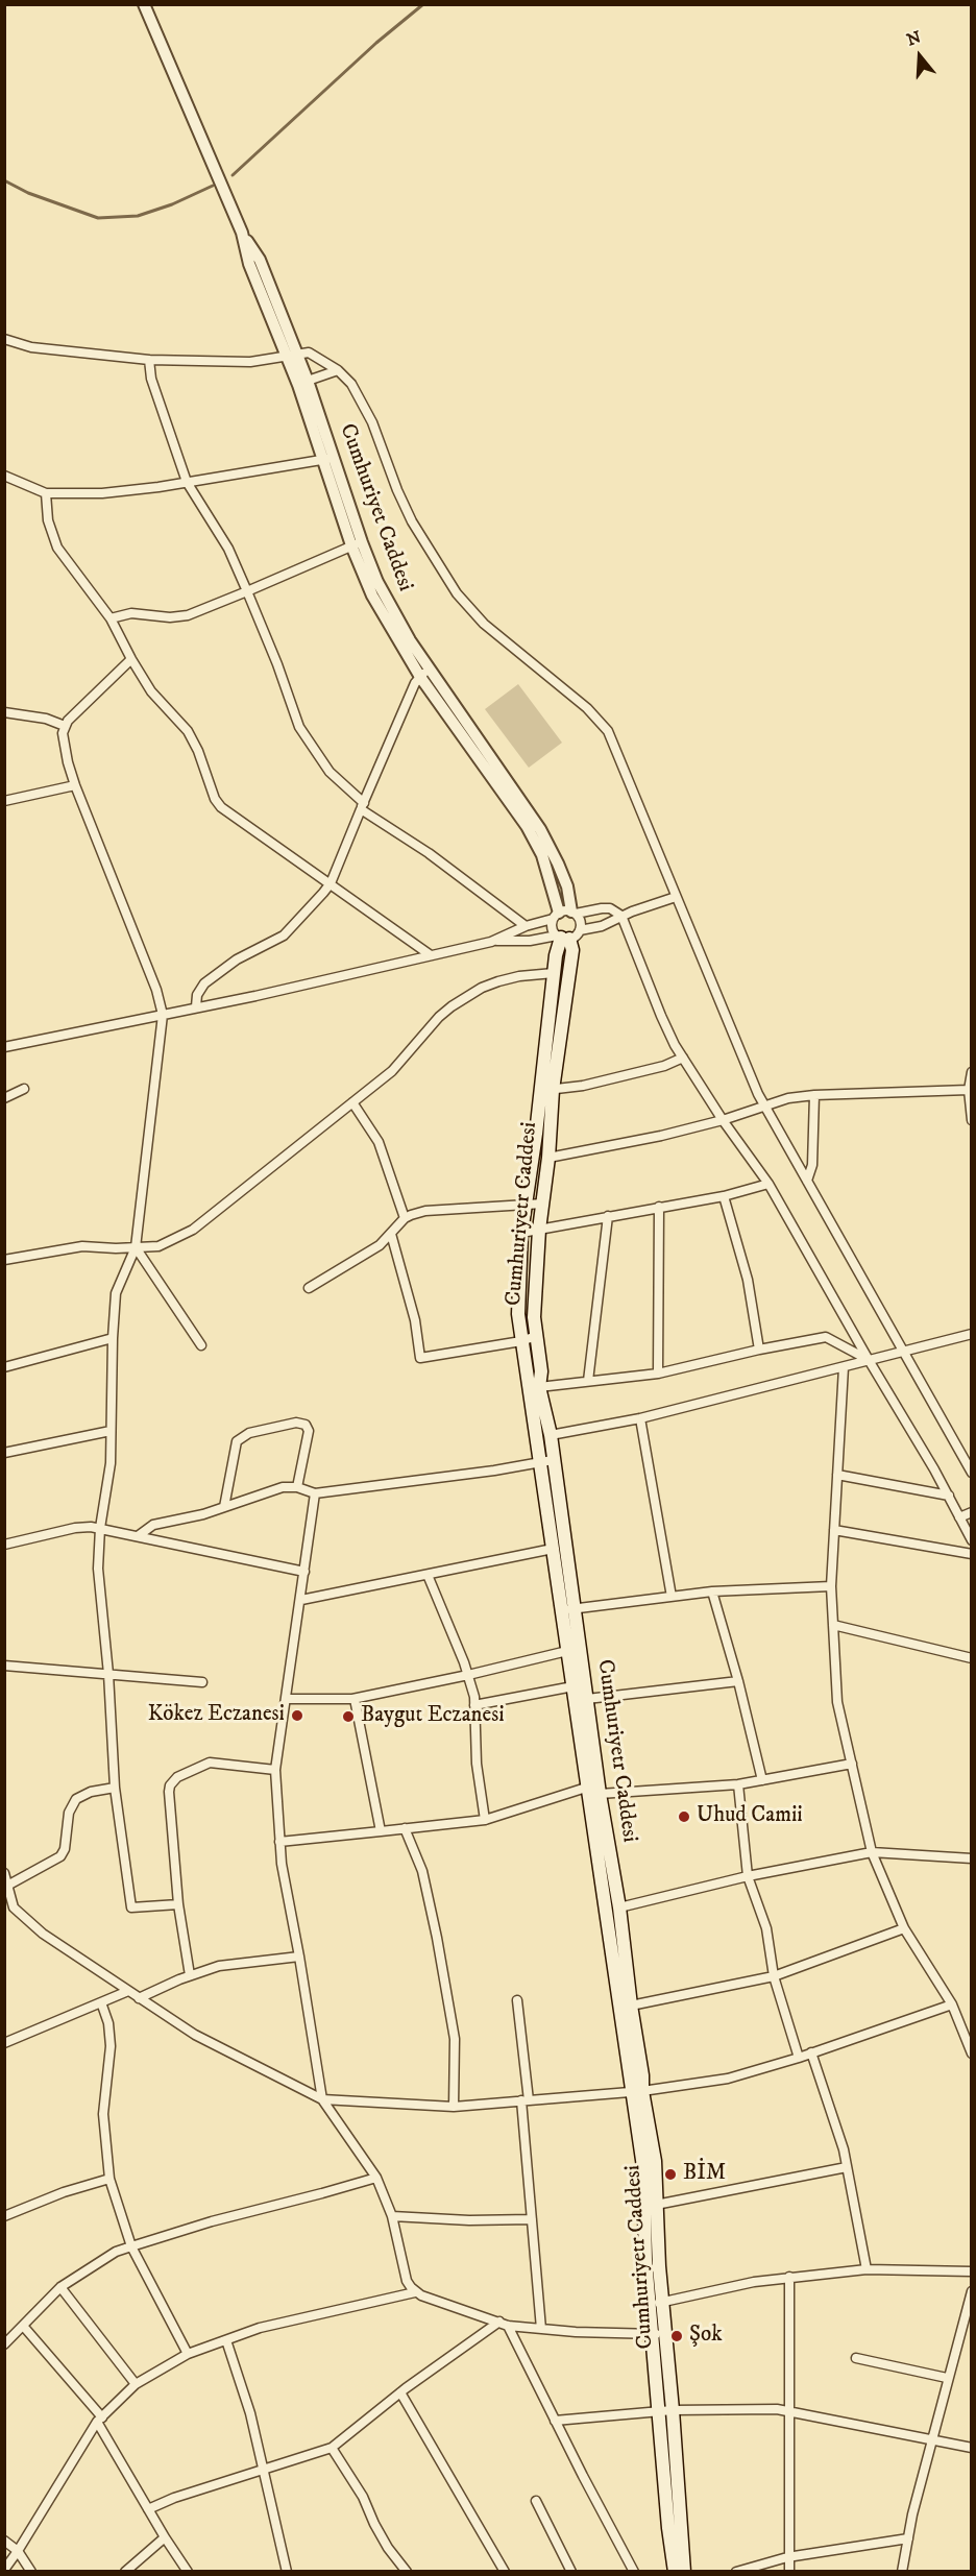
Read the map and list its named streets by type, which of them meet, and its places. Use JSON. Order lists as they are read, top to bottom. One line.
{"streets":{"main road":["Cumhuriyetr Caddesi"],"street":["Cumhuriyet Caddesi"]},"places":["Kökez Eczanesi","Baygut Eczanesi","Uhud Camii","BİM","Şok"],"north":"top"}
